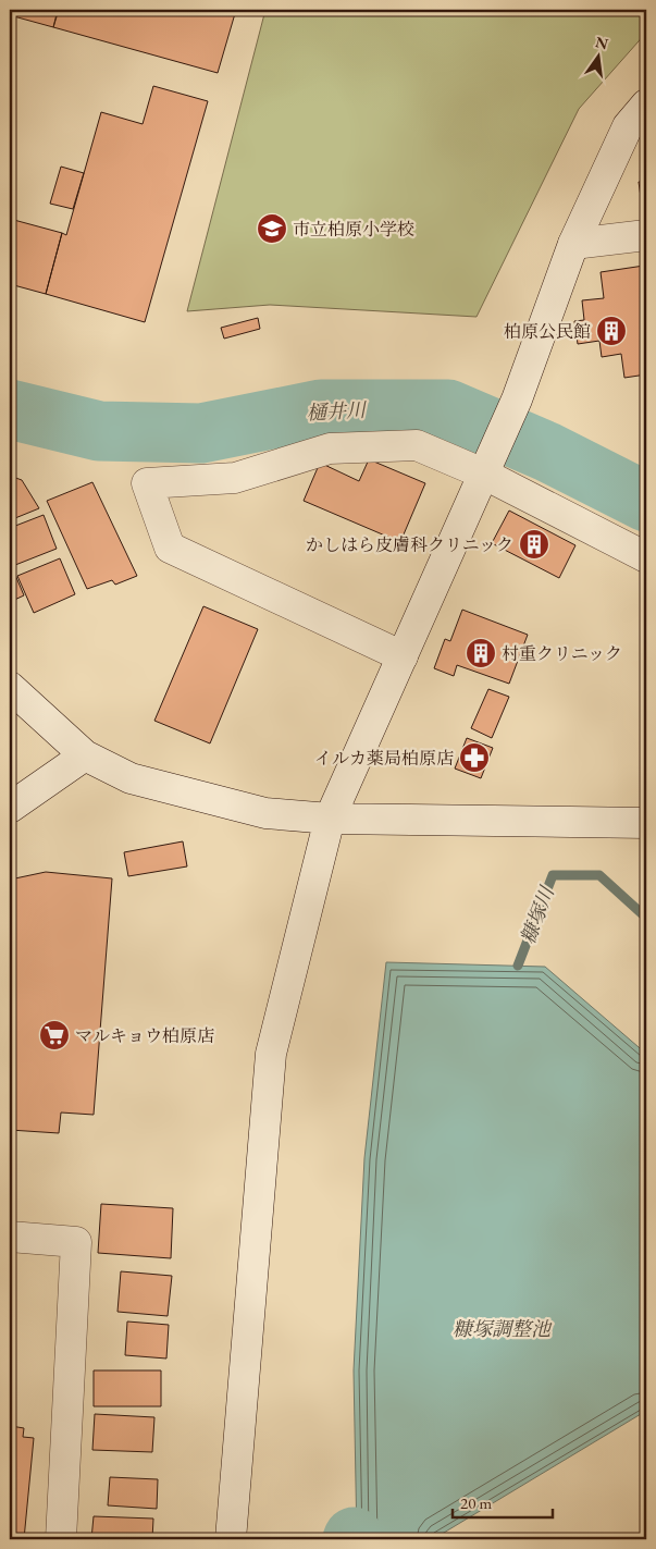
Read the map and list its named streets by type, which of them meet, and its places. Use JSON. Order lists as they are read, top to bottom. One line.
{"water":["樋井川","糠塚川","糠塚調整池"],"places":{"school or university":["市立柏原小学校"],"building":["柏原公民館","かしはら皮膚科クリニック","村重クリニック"],"pharmacy":["イルカ薬局柏原店"],"supermarket":["マルキョウ柏原店"]},"scale_bar":"20 m","north":"top"}
